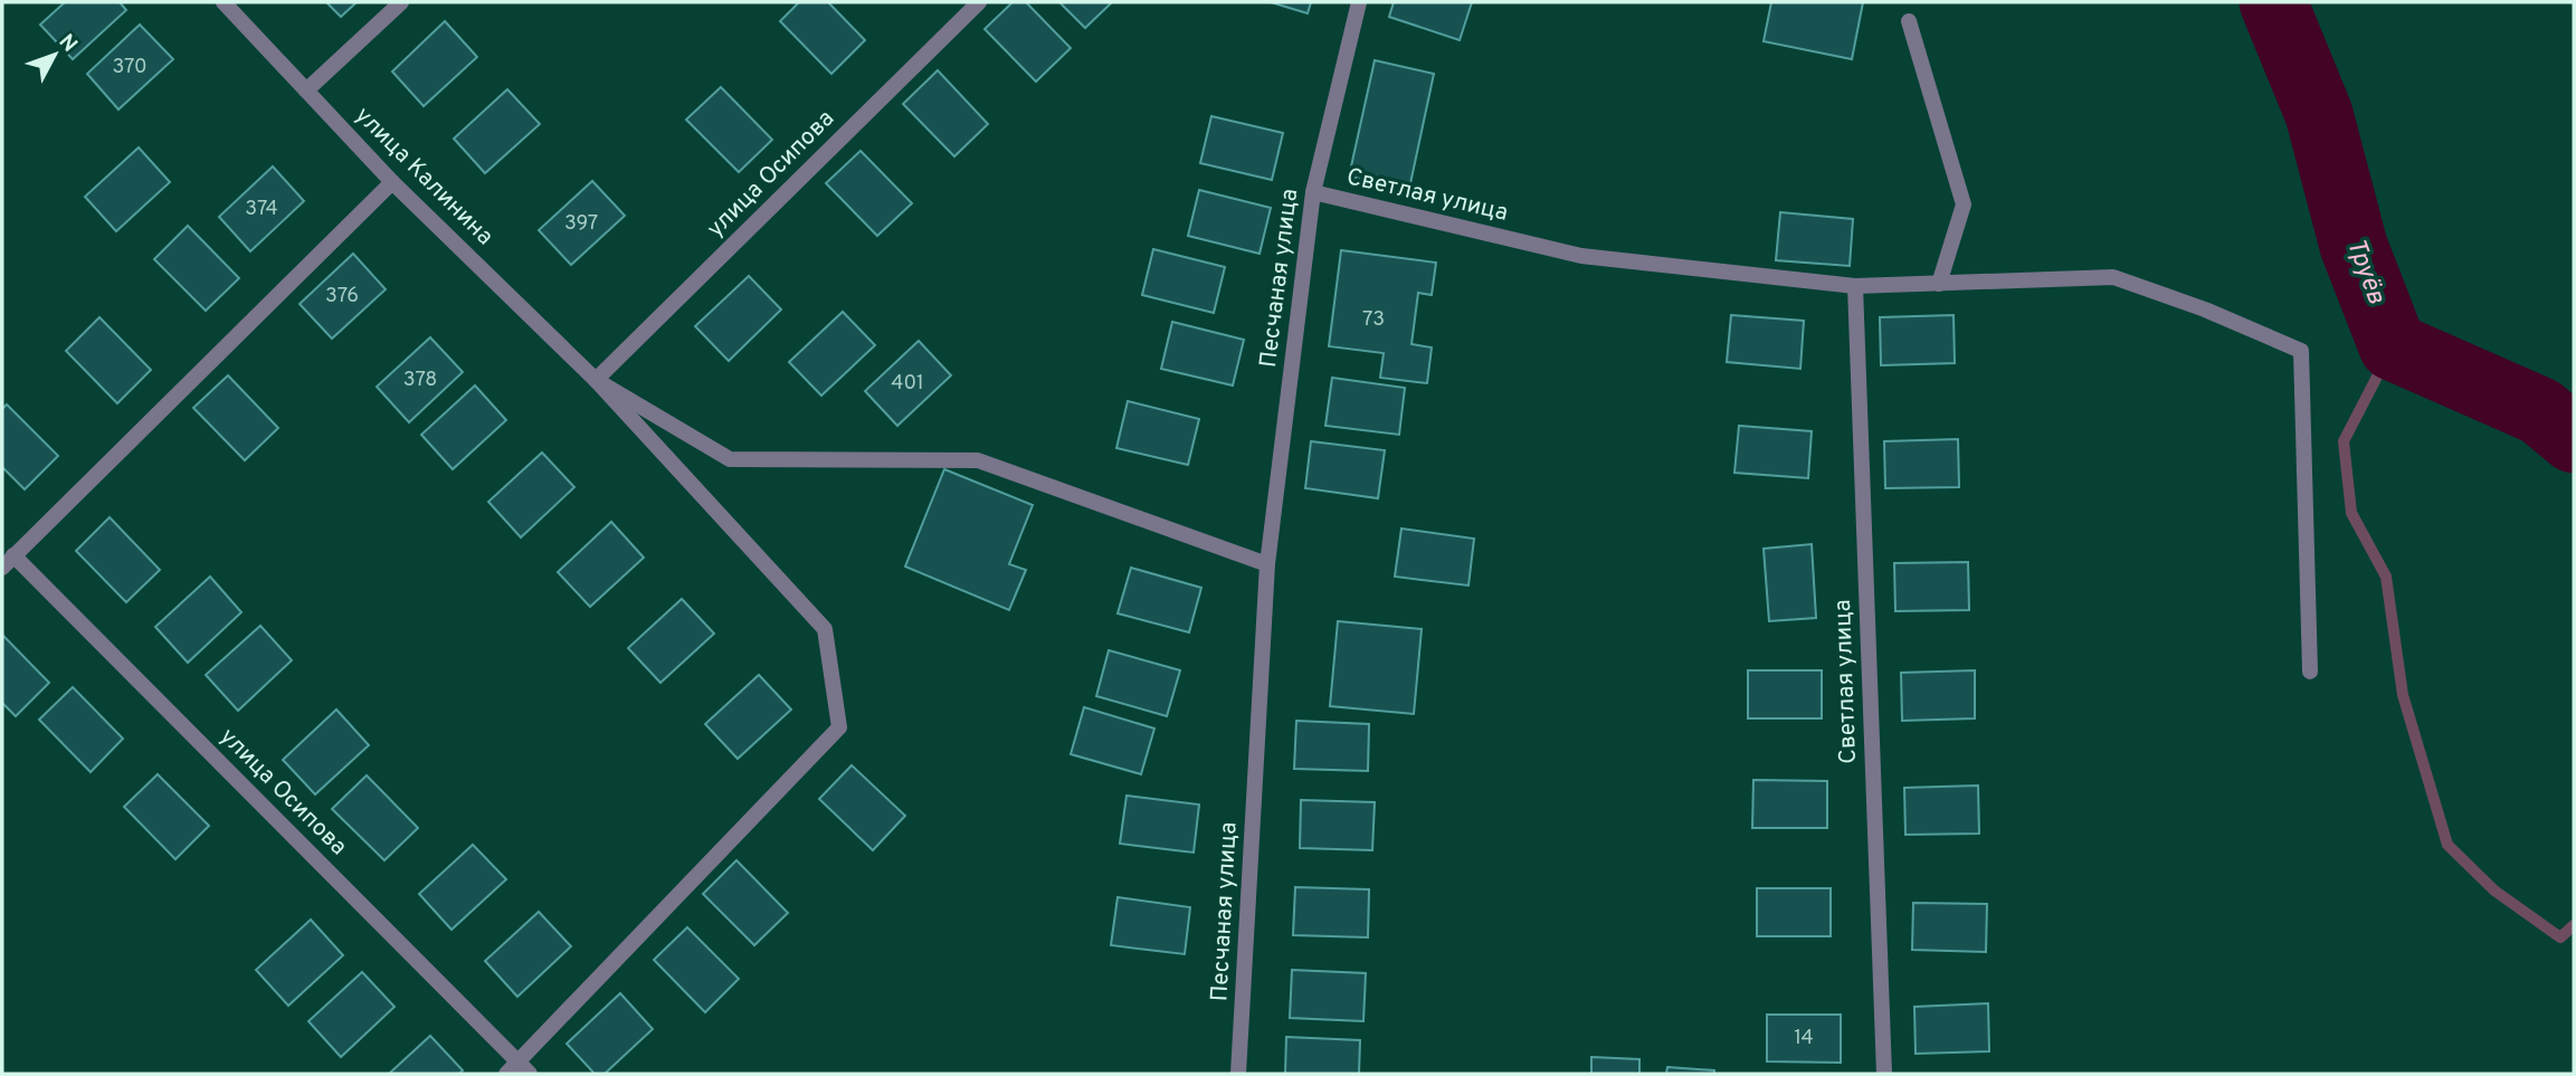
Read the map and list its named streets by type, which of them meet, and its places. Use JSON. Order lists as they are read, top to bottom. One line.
{"streets":{"street":["улица Осипова","улица Калинина","Светлая улица","Песчаная улица"]},"crossings":[["улица Осипова","улица Калинина"],["улица Калинина","Песчаная улица"],["Светлая улица","Песчаная улица"]],"water":["Труёв"],"house_numbers":["370","374","397","376","73","378","401","14"],"north":"top right"}
